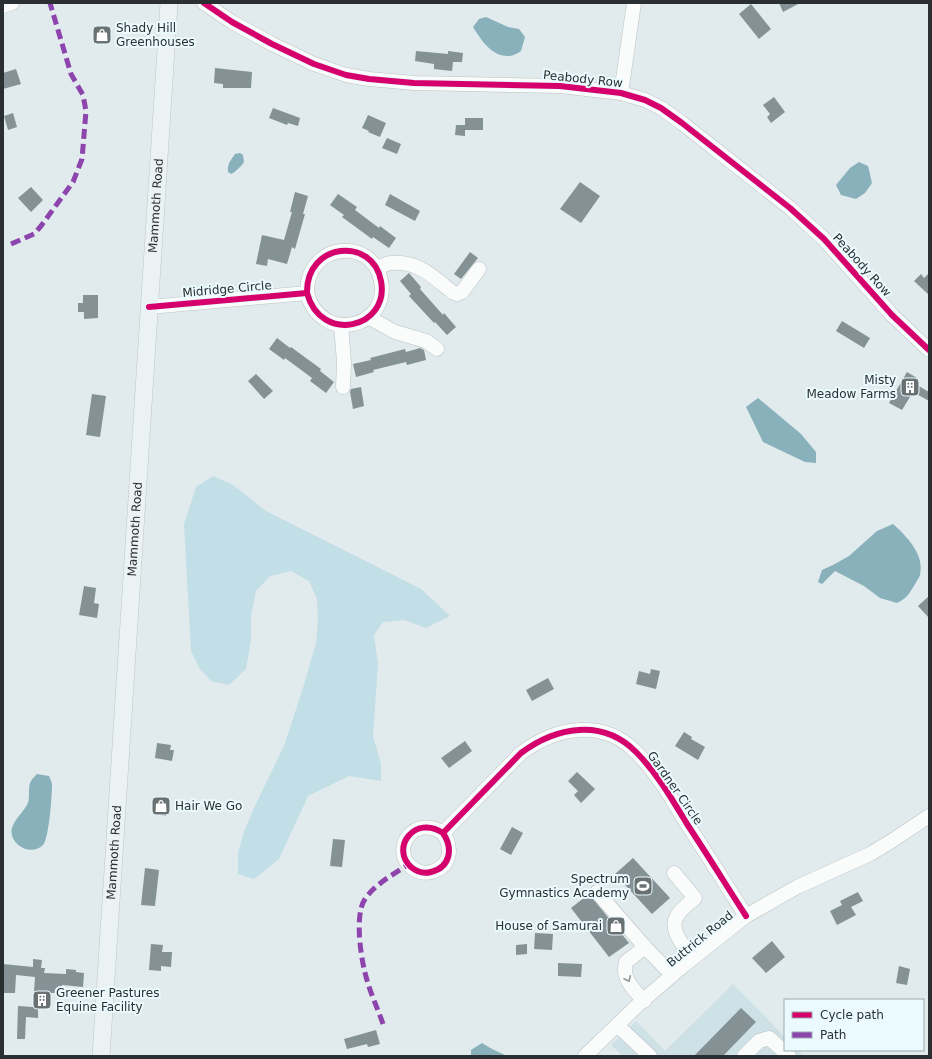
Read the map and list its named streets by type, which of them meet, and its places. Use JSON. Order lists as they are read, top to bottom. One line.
{"streets":{"main road":["Mammoth Road"],"street":["Peabody Row","Midridge Circle","Gardner Circle","Buttrick Road"]},"crossings":[["Mammoth Road","Midridge Circle"],["Gardner Circle","Buttrick Road"]],"places":{"shop":["Shady Hill Greenhouses","Hair We Go","House of Samurai"],"building":["Misty Meadow Farms","Greener Pastures Equine Facility"],"sports":["Spectrum Gymnastics Academy"]},"legend":["Cycle path","Path"]}
